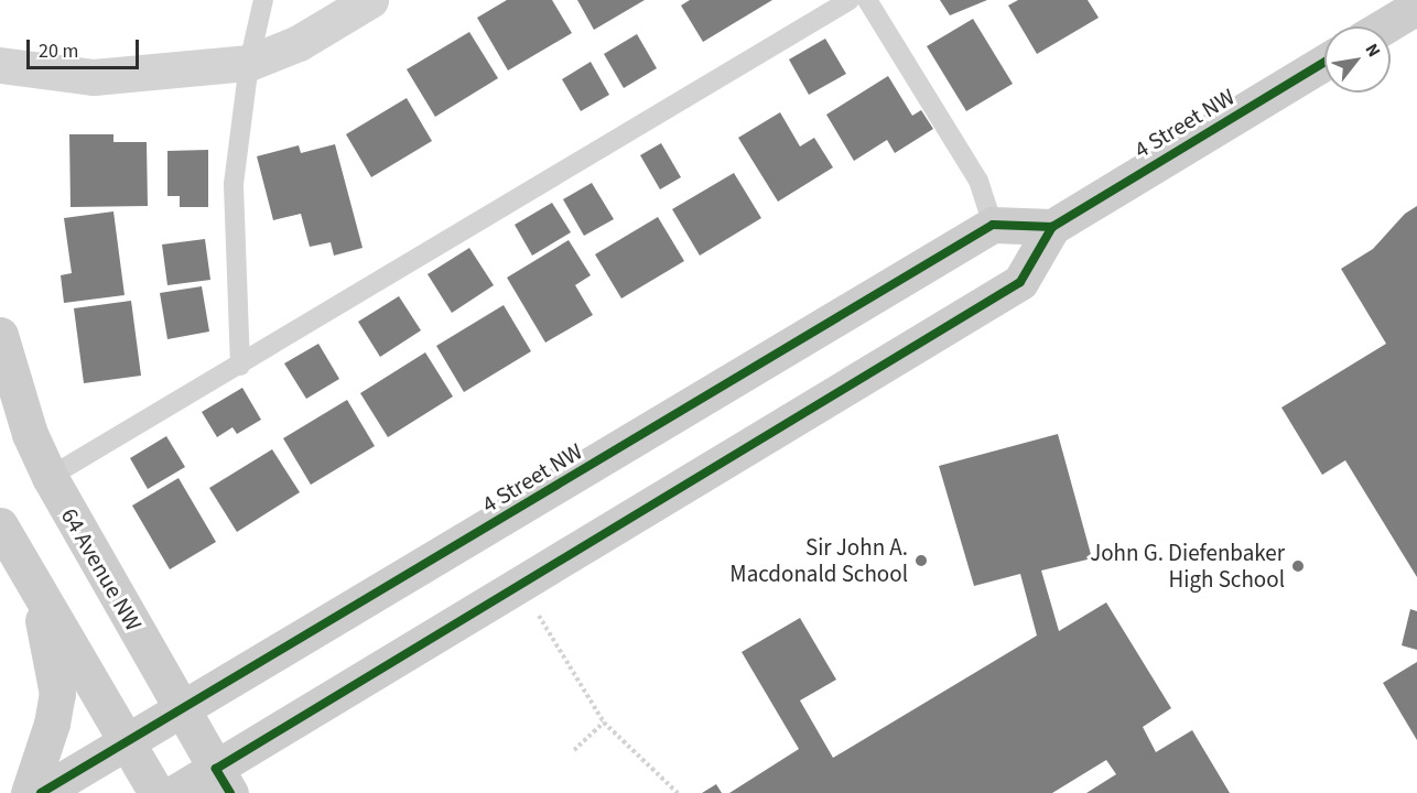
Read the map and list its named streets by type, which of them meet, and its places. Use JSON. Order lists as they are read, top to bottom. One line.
{"streets":{"main road":["4 Street NW","64 Avenue NW"]},"crossings":[["4 Street NW","64 Avenue NW"]],"places":["Sir John A. Macdonald School","John G. Diefenbaker High School"],"scale_bar":"20 m","north":"top right"}
